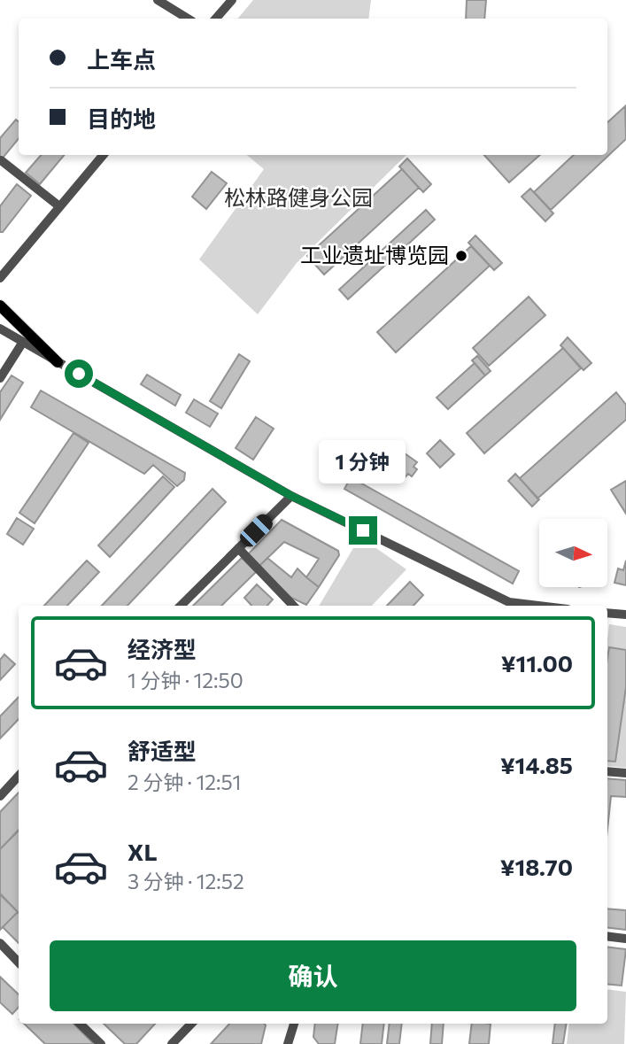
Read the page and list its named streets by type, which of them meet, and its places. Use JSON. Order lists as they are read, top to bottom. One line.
{"parks":["松林路健身公园"],"places":["工业遗址博览园"],"north":"right","page":{"banner":["上车点","目的地"],"bubble":"1 分钟","list":[{"name":"经济型","note":"1 分钟 · 12:50","value":"¥11.00"},{"name":"舒适型","note":"2 分钟 · 12:51","value":"¥14.85"},{"name":"XL","note":"3 分钟 · 12:52","value":"¥18.70"}],"buttons":"确认"}}
